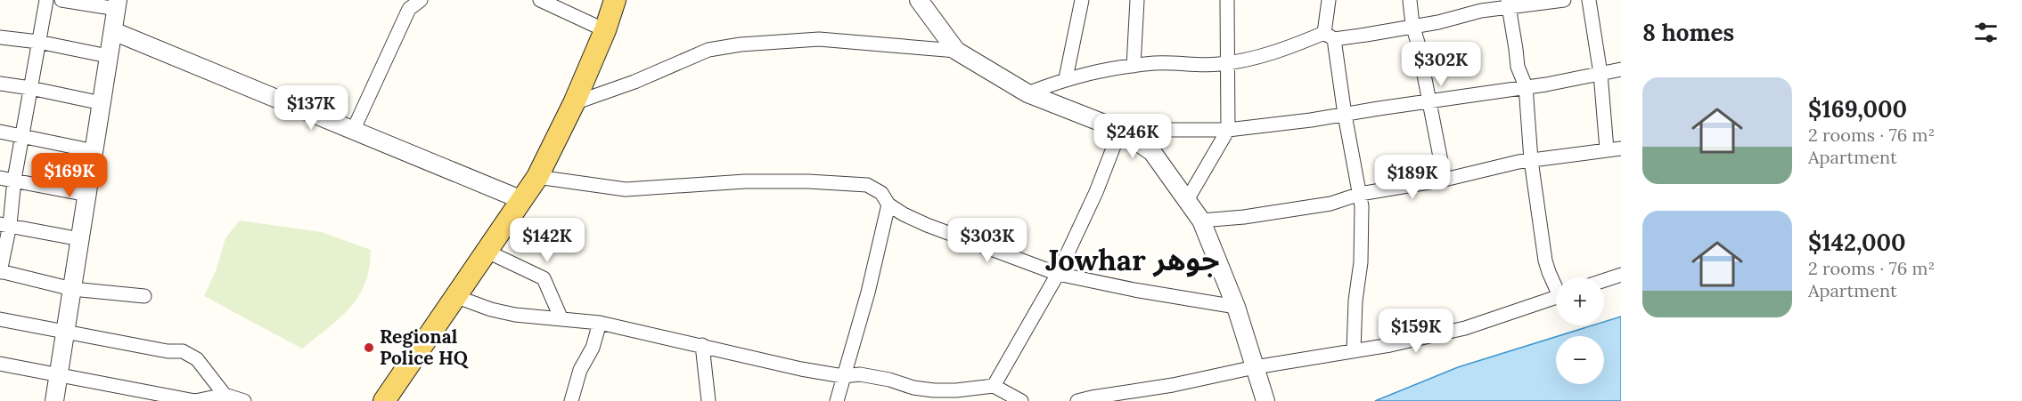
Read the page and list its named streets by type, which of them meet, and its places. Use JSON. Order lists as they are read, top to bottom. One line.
{"districts":["Jowhar جوهر"],"places":["Regional Police HQ"],"page":{"heading":"8 homes","price":["$302K","$137K","$246K","$169K","$189K","$142K","$303K","$159K"],"list":[{"name":"$169,000","note":"2 rooms · 76 m² · Apartment"},{"name":"$142,000","note":"2 rooms · 76 m² · Apartment"}],"map_buttons":["+","−"]}}
